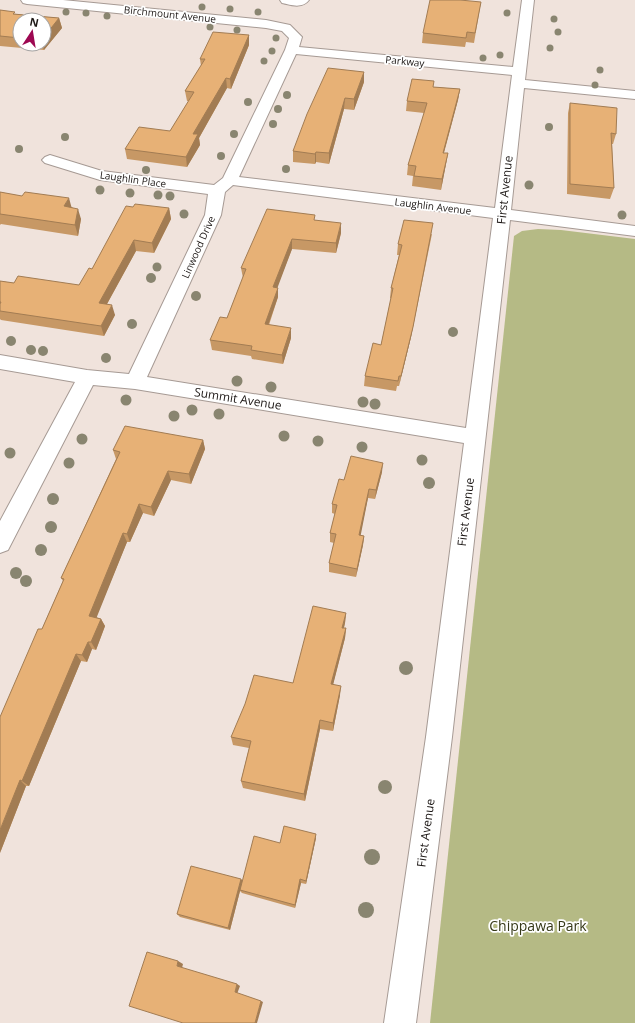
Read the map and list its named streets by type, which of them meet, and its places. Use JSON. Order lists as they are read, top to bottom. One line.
{"streets":{"street":["Birchmount Avenue","Parkway","Laughlin Place","First Avenue","Laughlin Avenue","Linwood Drive","Summit Avenue"]},"crossings":[["Birchmount Avenue","Parkway"],["Parkway","First Avenue"],["Laughlin Place","Linwood Drive"],["First Avenue","Laughlin Avenue"],["First Avenue","Summit Avenue"],["Linwood Drive","Summit Avenue"]],"parks":["Chippawa Park"],"north":"top"}
